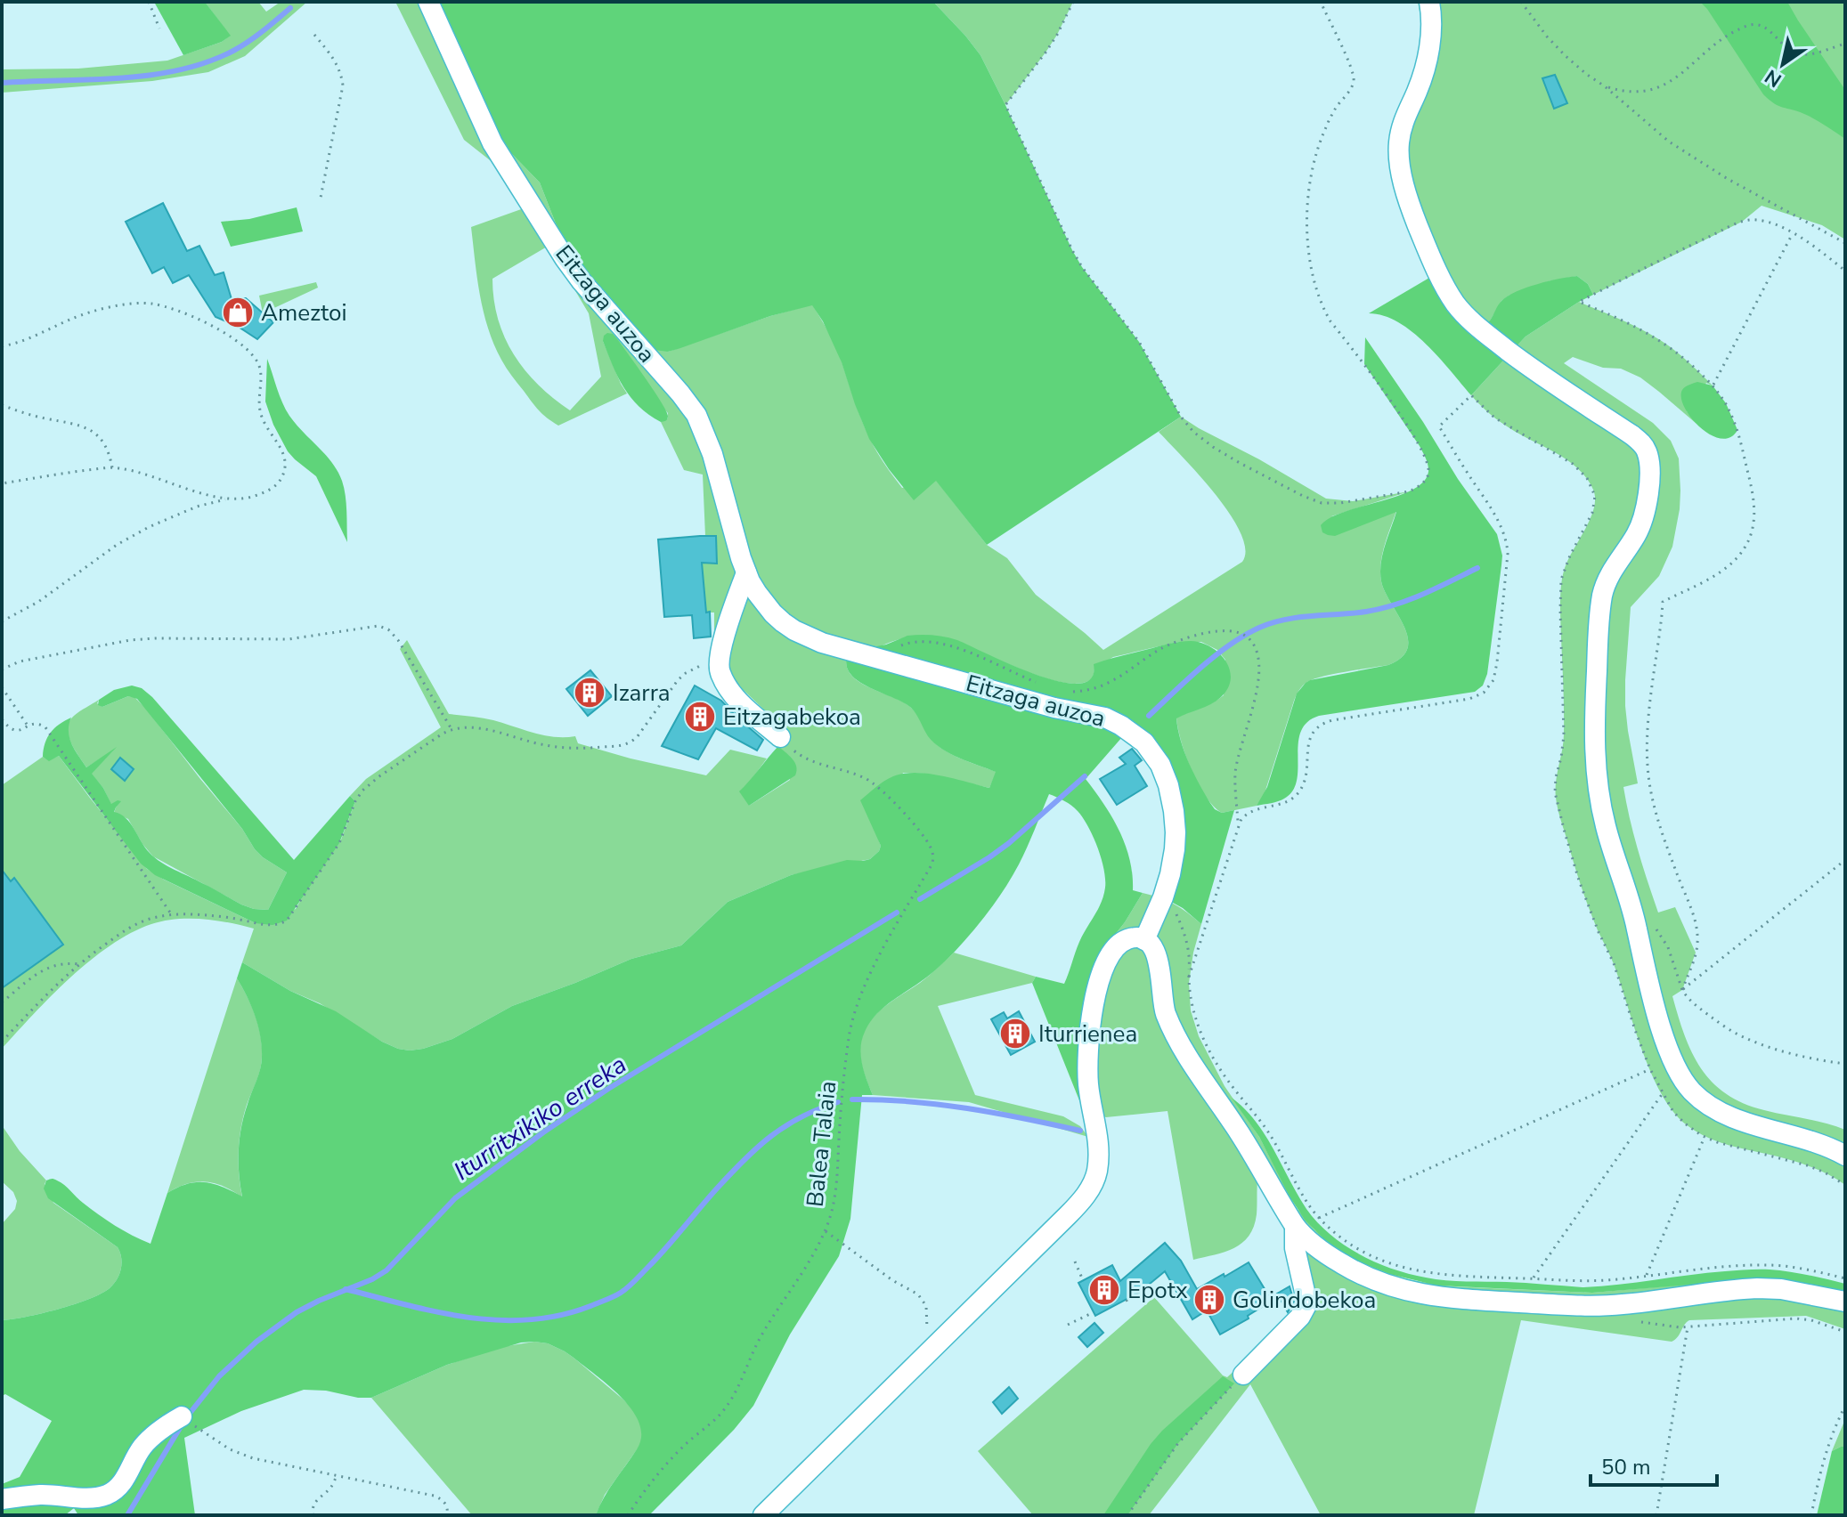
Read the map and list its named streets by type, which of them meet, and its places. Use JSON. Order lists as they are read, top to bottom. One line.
{"streets":{"street":["Eitzaga auzoa"],"path":["Balea Talaia"]},"water":["Iturritxikiko erreka"],"places":{"shop":["Ameztoi"],"building":["Izarra","Eitzagabekoa","Iturrienea","Epotx","Golindobekoa"]},"scale_bar":"50 m","north":"bottom left"}
